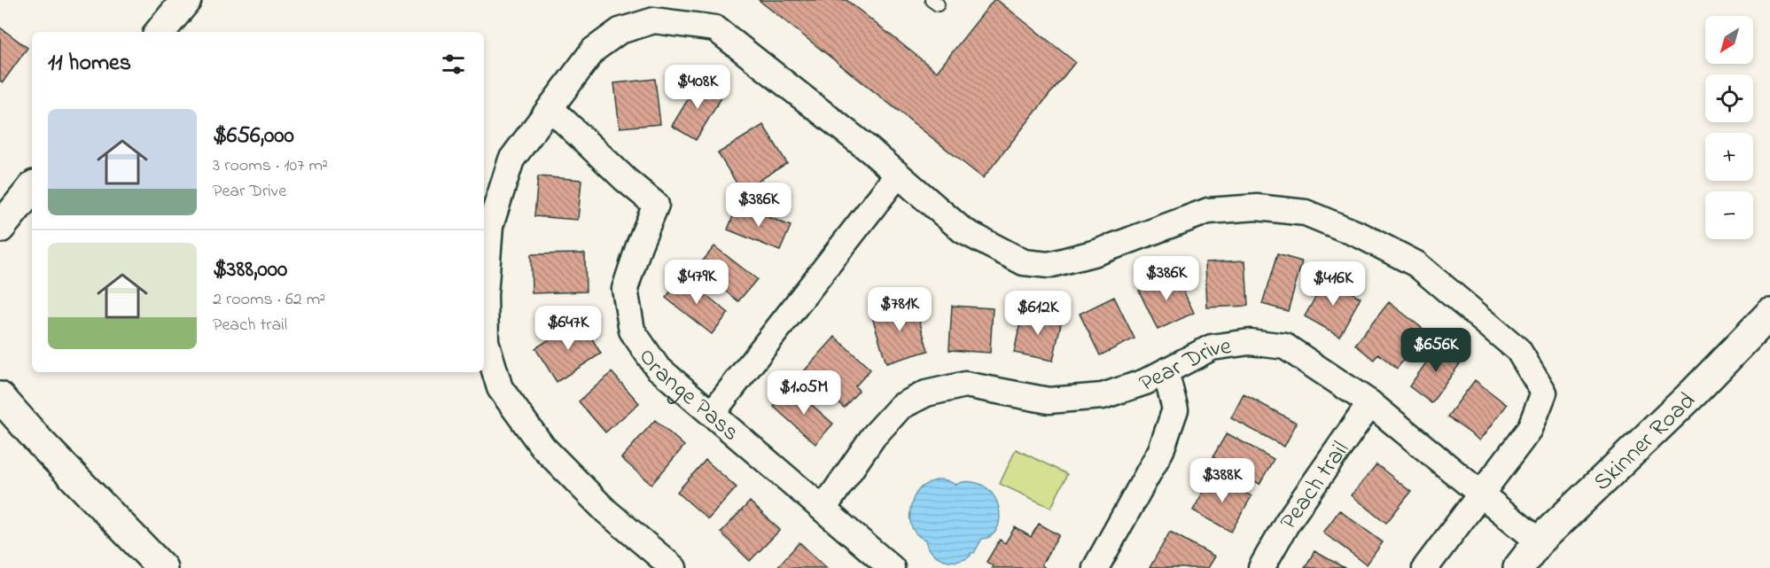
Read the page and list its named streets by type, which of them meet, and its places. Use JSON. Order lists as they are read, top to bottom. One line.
{"streets":{"street":["Pear Drive","Orange Pass","Skinner Road","Peach trail"]},"crossings":[["Pear Drive","Orange Pass"],["Pear Drive","Skinner Road"],["Pear Drive","Peach trail"]],"north":"bottom left","page":{"map_buttons":["+","−"],"heading":"11 homes","price":["$408K","$386K","$386K","$479K","$416K","$781K","$612K","$647K","$656K","$1.05M","$388K"],"list":[{"name":"$656,000","note":"3 rooms · 107 m² · Pear Drive"},{"name":"$388,000","note":"2 rooms · 62 m² · Peach trail"}]}}
